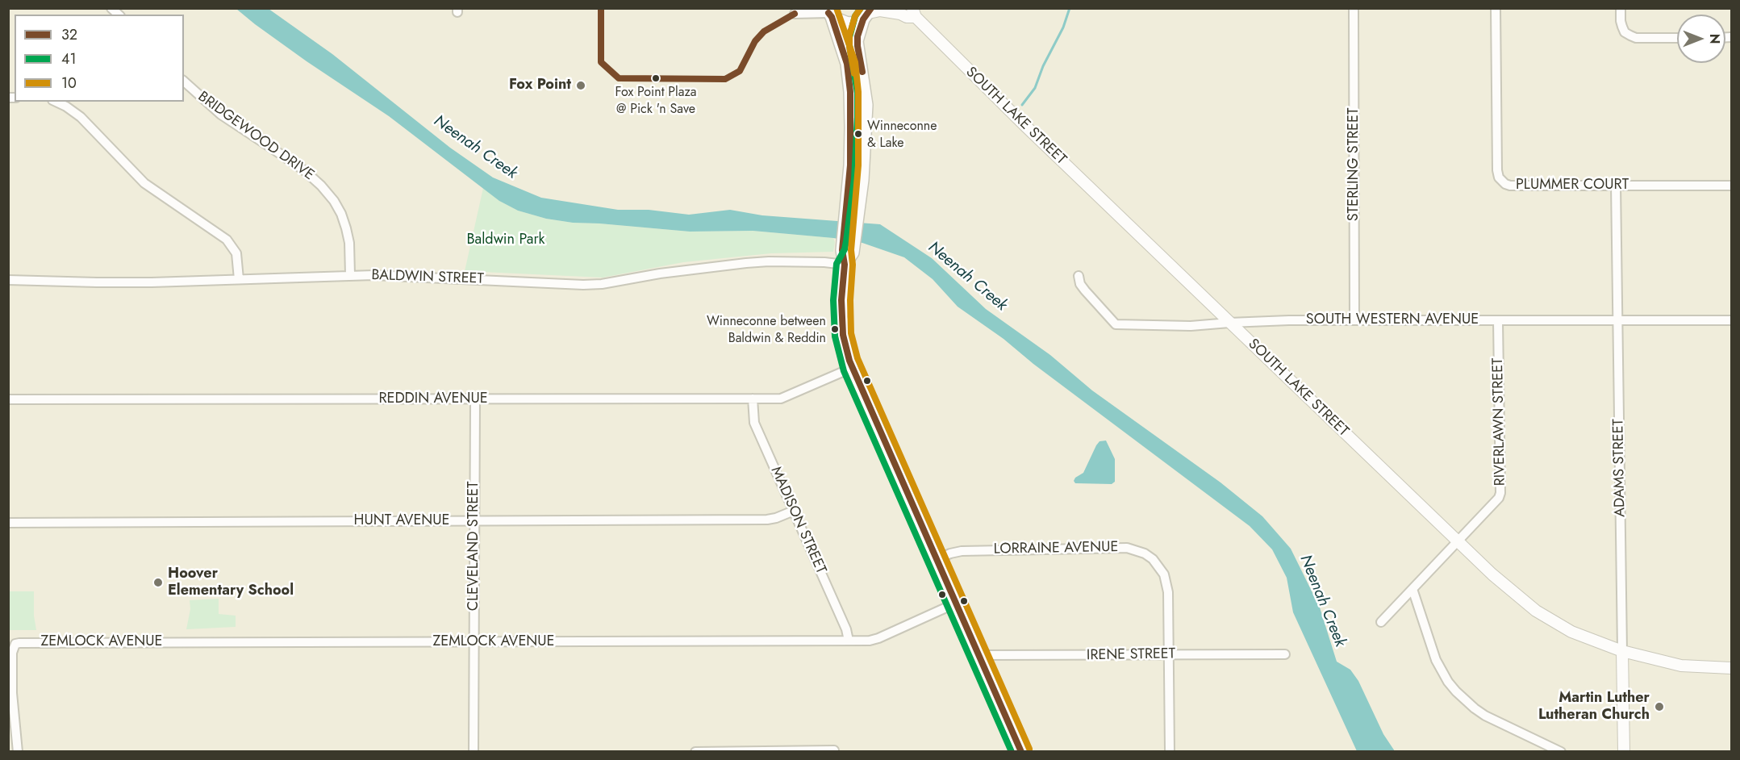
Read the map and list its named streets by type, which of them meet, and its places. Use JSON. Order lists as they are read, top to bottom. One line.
{"streets":{"street":["SOUTH LAKE STREET","BRIDGEWOOD DRIVE","STERLING STREET","PLUMMER COURT","BALDWIN STREET","SOUTH WESTERN AVENUE","REDDIN AVENUE","RIVERLAWN STREET","ADAMS STREET","MADISON STREET","HUNT AVENUE","CLEVELAND STREET","LORRAINE AVENUE","ZEMLOCK AVENUE","IRENE STREET"]},"crossings":[["SOUTH LAKE STREET","SOUTH WESTERN AVENUE"],["SOUTH LAKE STREET","RIVERLAWN STREET"],["SOUTH LAKE STREET","ADAMS STREET"],["BRIDGEWOOD DRIVE","BALDWIN STREET"],["STERLING STREET","SOUTH WESTERN AVENUE"],["PLUMMER COURT","ADAMS STREET"],["SOUTH WESTERN AVENUE","RIVERLAWN STREET"],["SOUTH WESTERN AVENUE","ADAMS STREET"],["REDDIN AVENUE","MADISON STREET"],["REDDIN AVENUE","CLEVELAND STREET"],["MADISON STREET","HUNT AVENUE"],["MADISON STREET","ZEMLOCK AVENUE"],["HUNT AVENUE","CLEVELAND STREET"],["CLEVELAND STREET","ZEMLOCK AVENUE"],["LORRAINE AVENUE","IRENE STREET"]],"water":["Neenah Creek"],"parks":["Baldwin Park"],"places":["Fox Point Plaza @ Pick 'n Save","Fox Point","Winneconne & Lake","Winneconne between Baldwin & Reddin","Hoover Elementary School","Martin Luther Lutheran Church"],"lines":["transit line 32","transit line 41","transit line 10"],"legend":["32","41","10"],"north":"right"}
